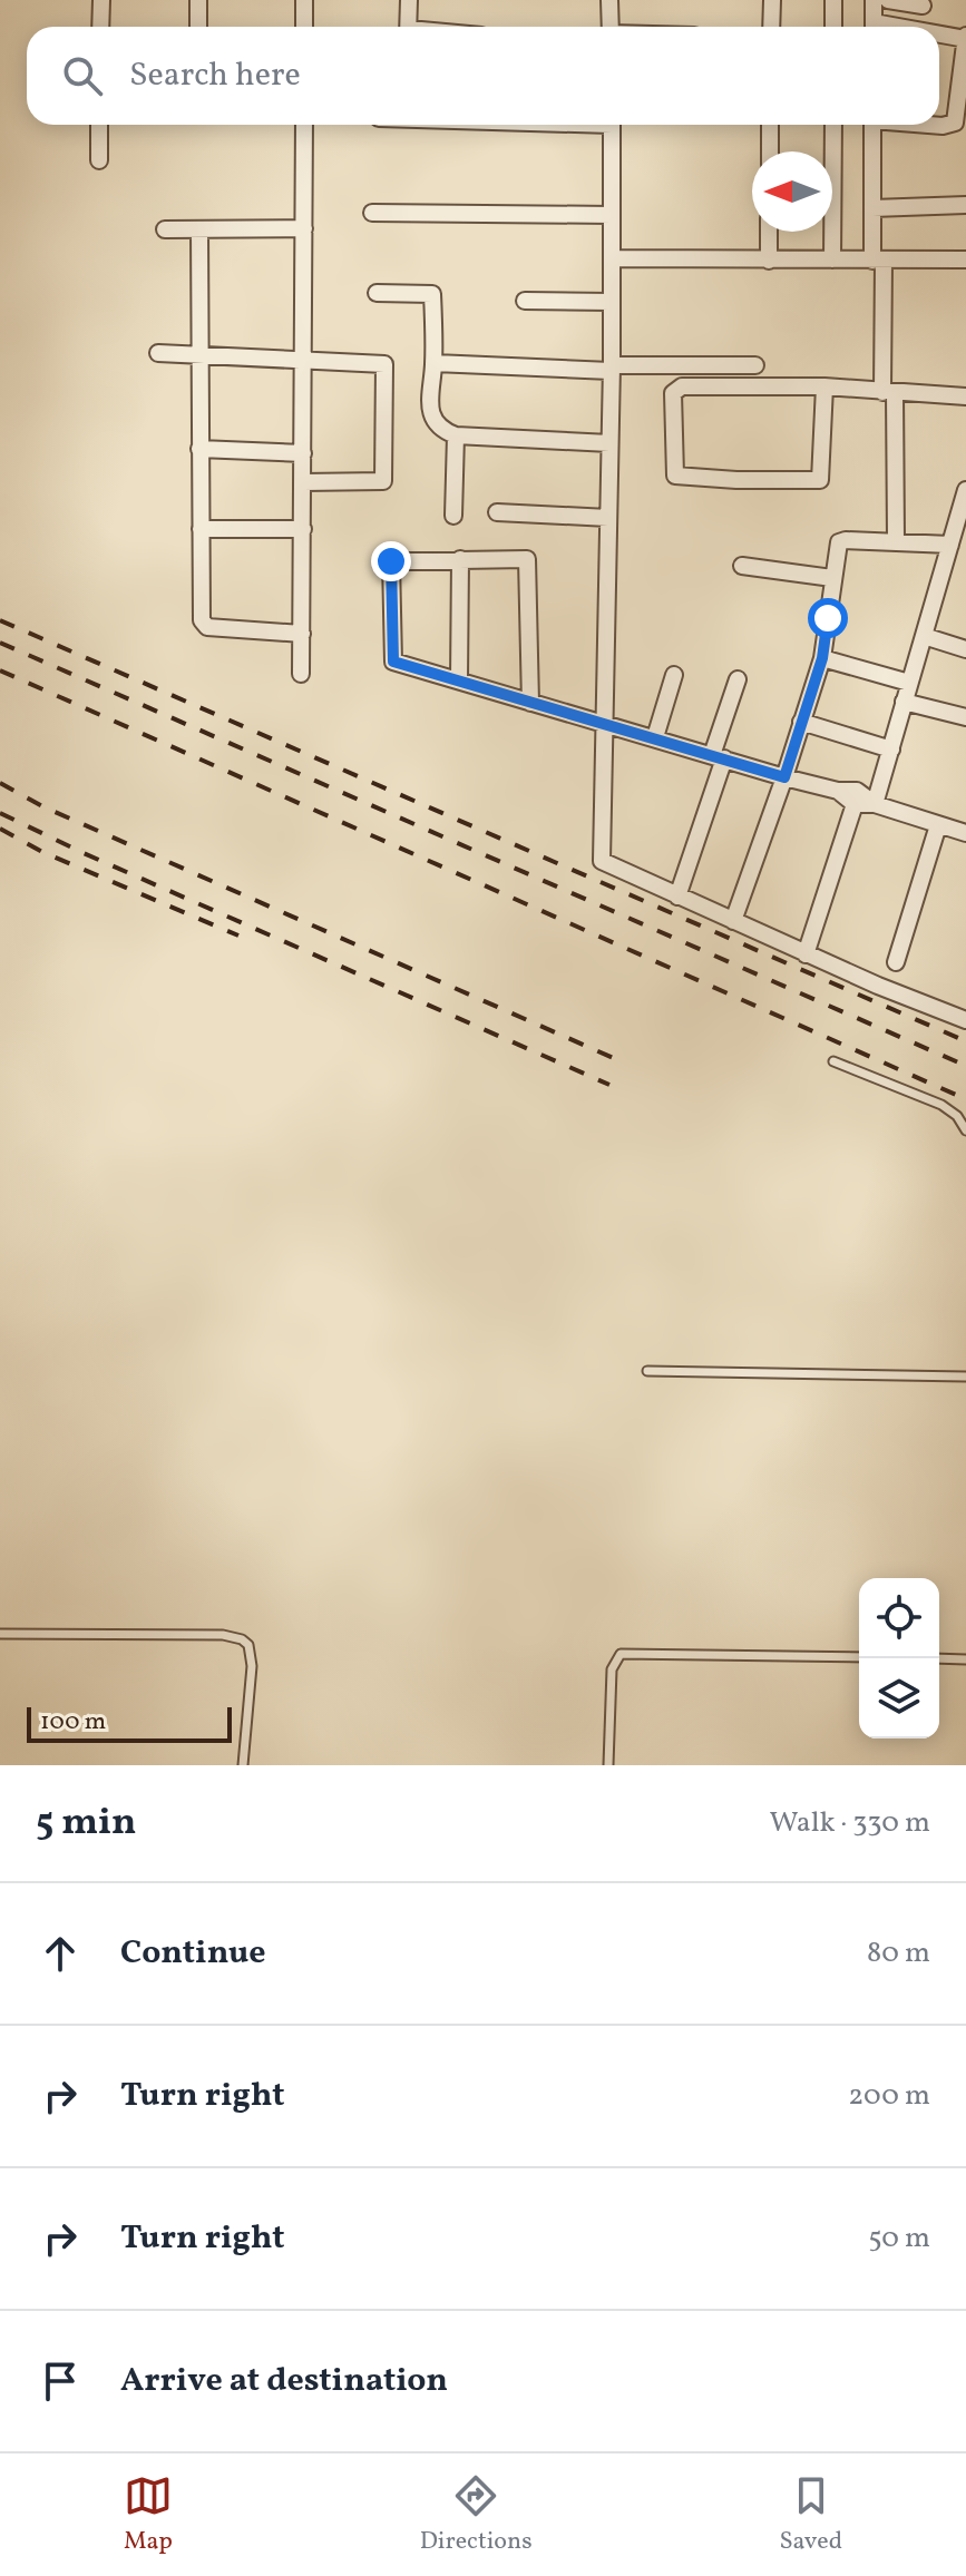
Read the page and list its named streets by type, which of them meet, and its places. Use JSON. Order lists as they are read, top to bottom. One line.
{"scale_bar":"100 m","north":"left","page":{"search":"Search here","scale":"100 m","heading":["5 min","Walk · 330 m"],"list":[["Continue","80 m"],["Turn right","200 m"],["Turn right","50 m"],"Arrive at destination"],"nav":["Map","Directions","Saved"]}}
